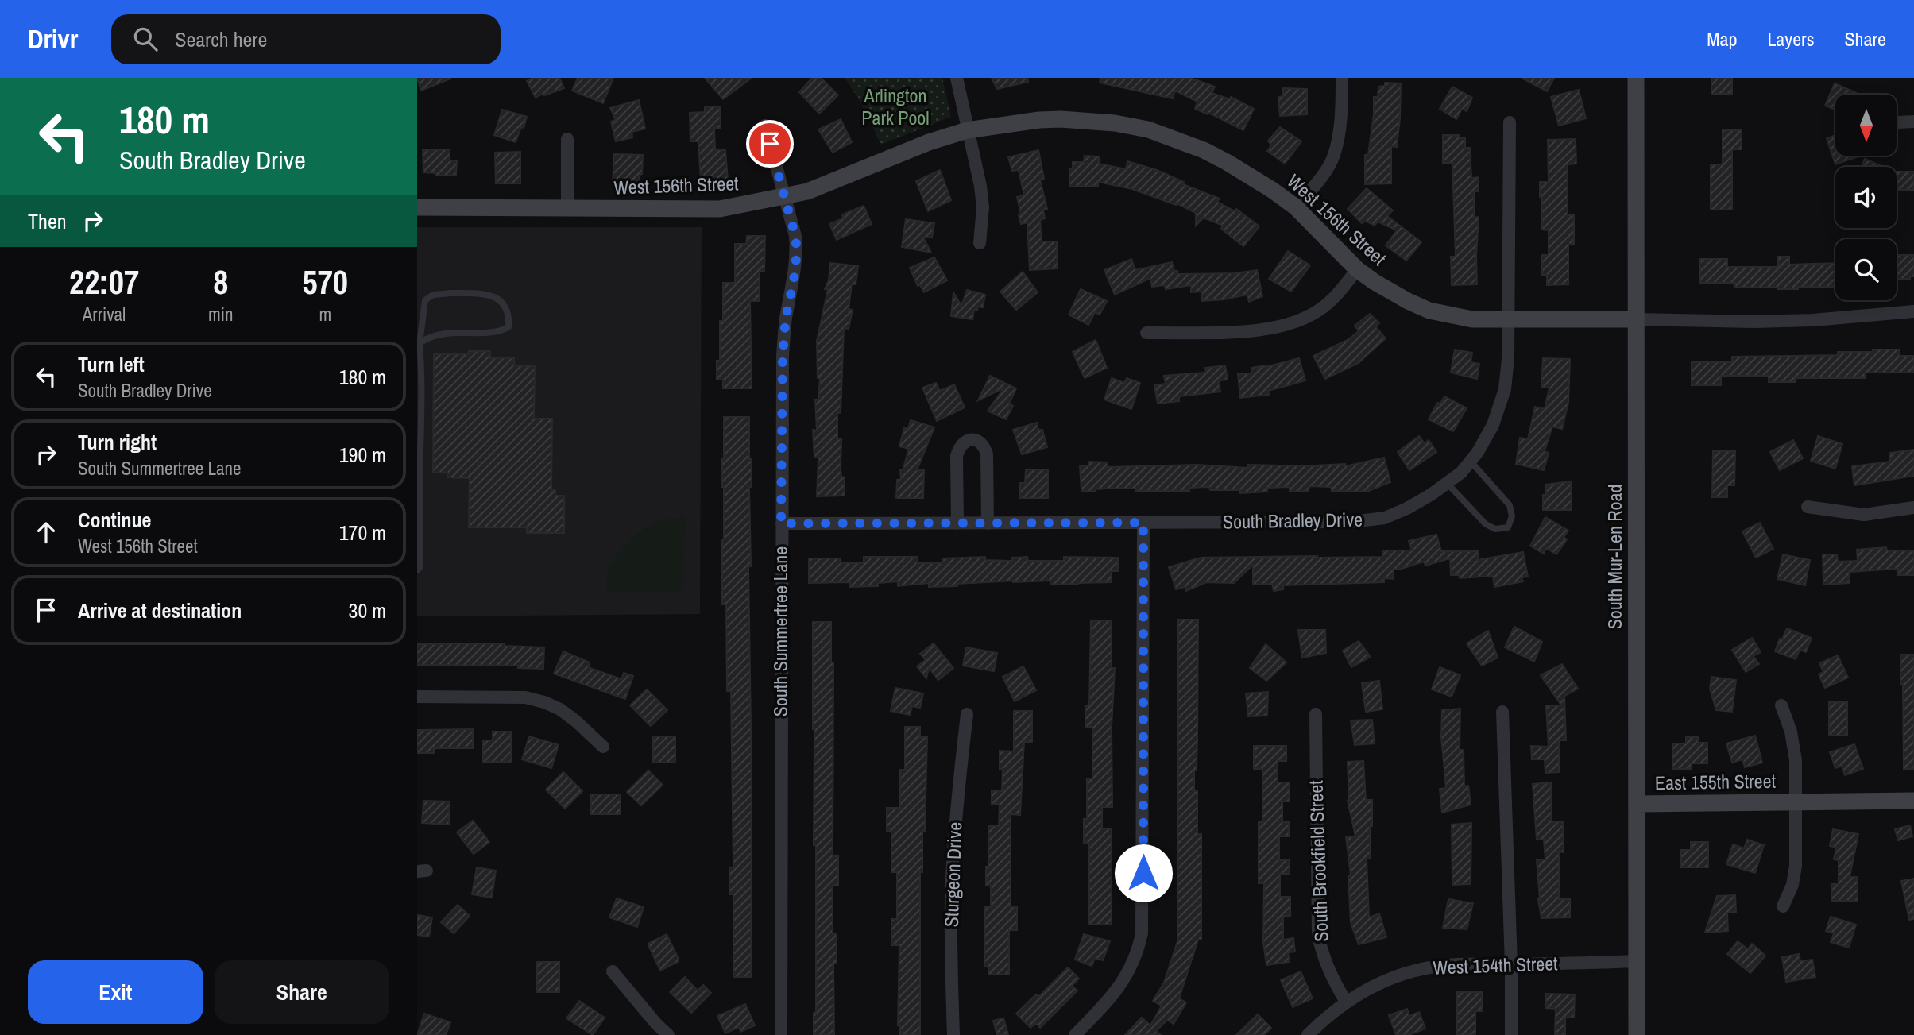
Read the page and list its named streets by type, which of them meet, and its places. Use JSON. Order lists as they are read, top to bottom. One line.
{"streets":{"street":["West 156th Street","South Bradley Drive","South Mur-Len Road","South Summertree Lane","East 155th Street","South Brookfield Street","Sturgeon Drive","West 154th Street"]},"crossings":[["West 156th Street","South Bradley Drive"],["West 156th Street","South Mur-Len Road"],["West 156th Street","South Summertree Lane"],["South Bradley Drive","South Summertree Lane"],["South Mur-Len Road","East 155th Street"],["South Mur-Len Road","West 154th Street"],["South Brookfield Street","West 154th Street"]],"parks":["Arlington Park Pool"],"north":"bottom","page":{"header":"Drivr","search":"Search here","nav":["Map","Layers","Share"],"turn":["180 m","South Bradley Drive"],"then":"Then","eta":["22:07","Arrival","8","min","570","m"],"list":[{"name":"Turn left","note":"South Bradley Drive","value":"180 m"},{"name":"Turn right","note":"South Summertree Lane","value":"190 m"},{"name":"Continue","note":"West 156th Street","value":"170 m"},{"name":"Arrive at destination","value":"30 m"}],"buttons":["Exit","Share"]}}
